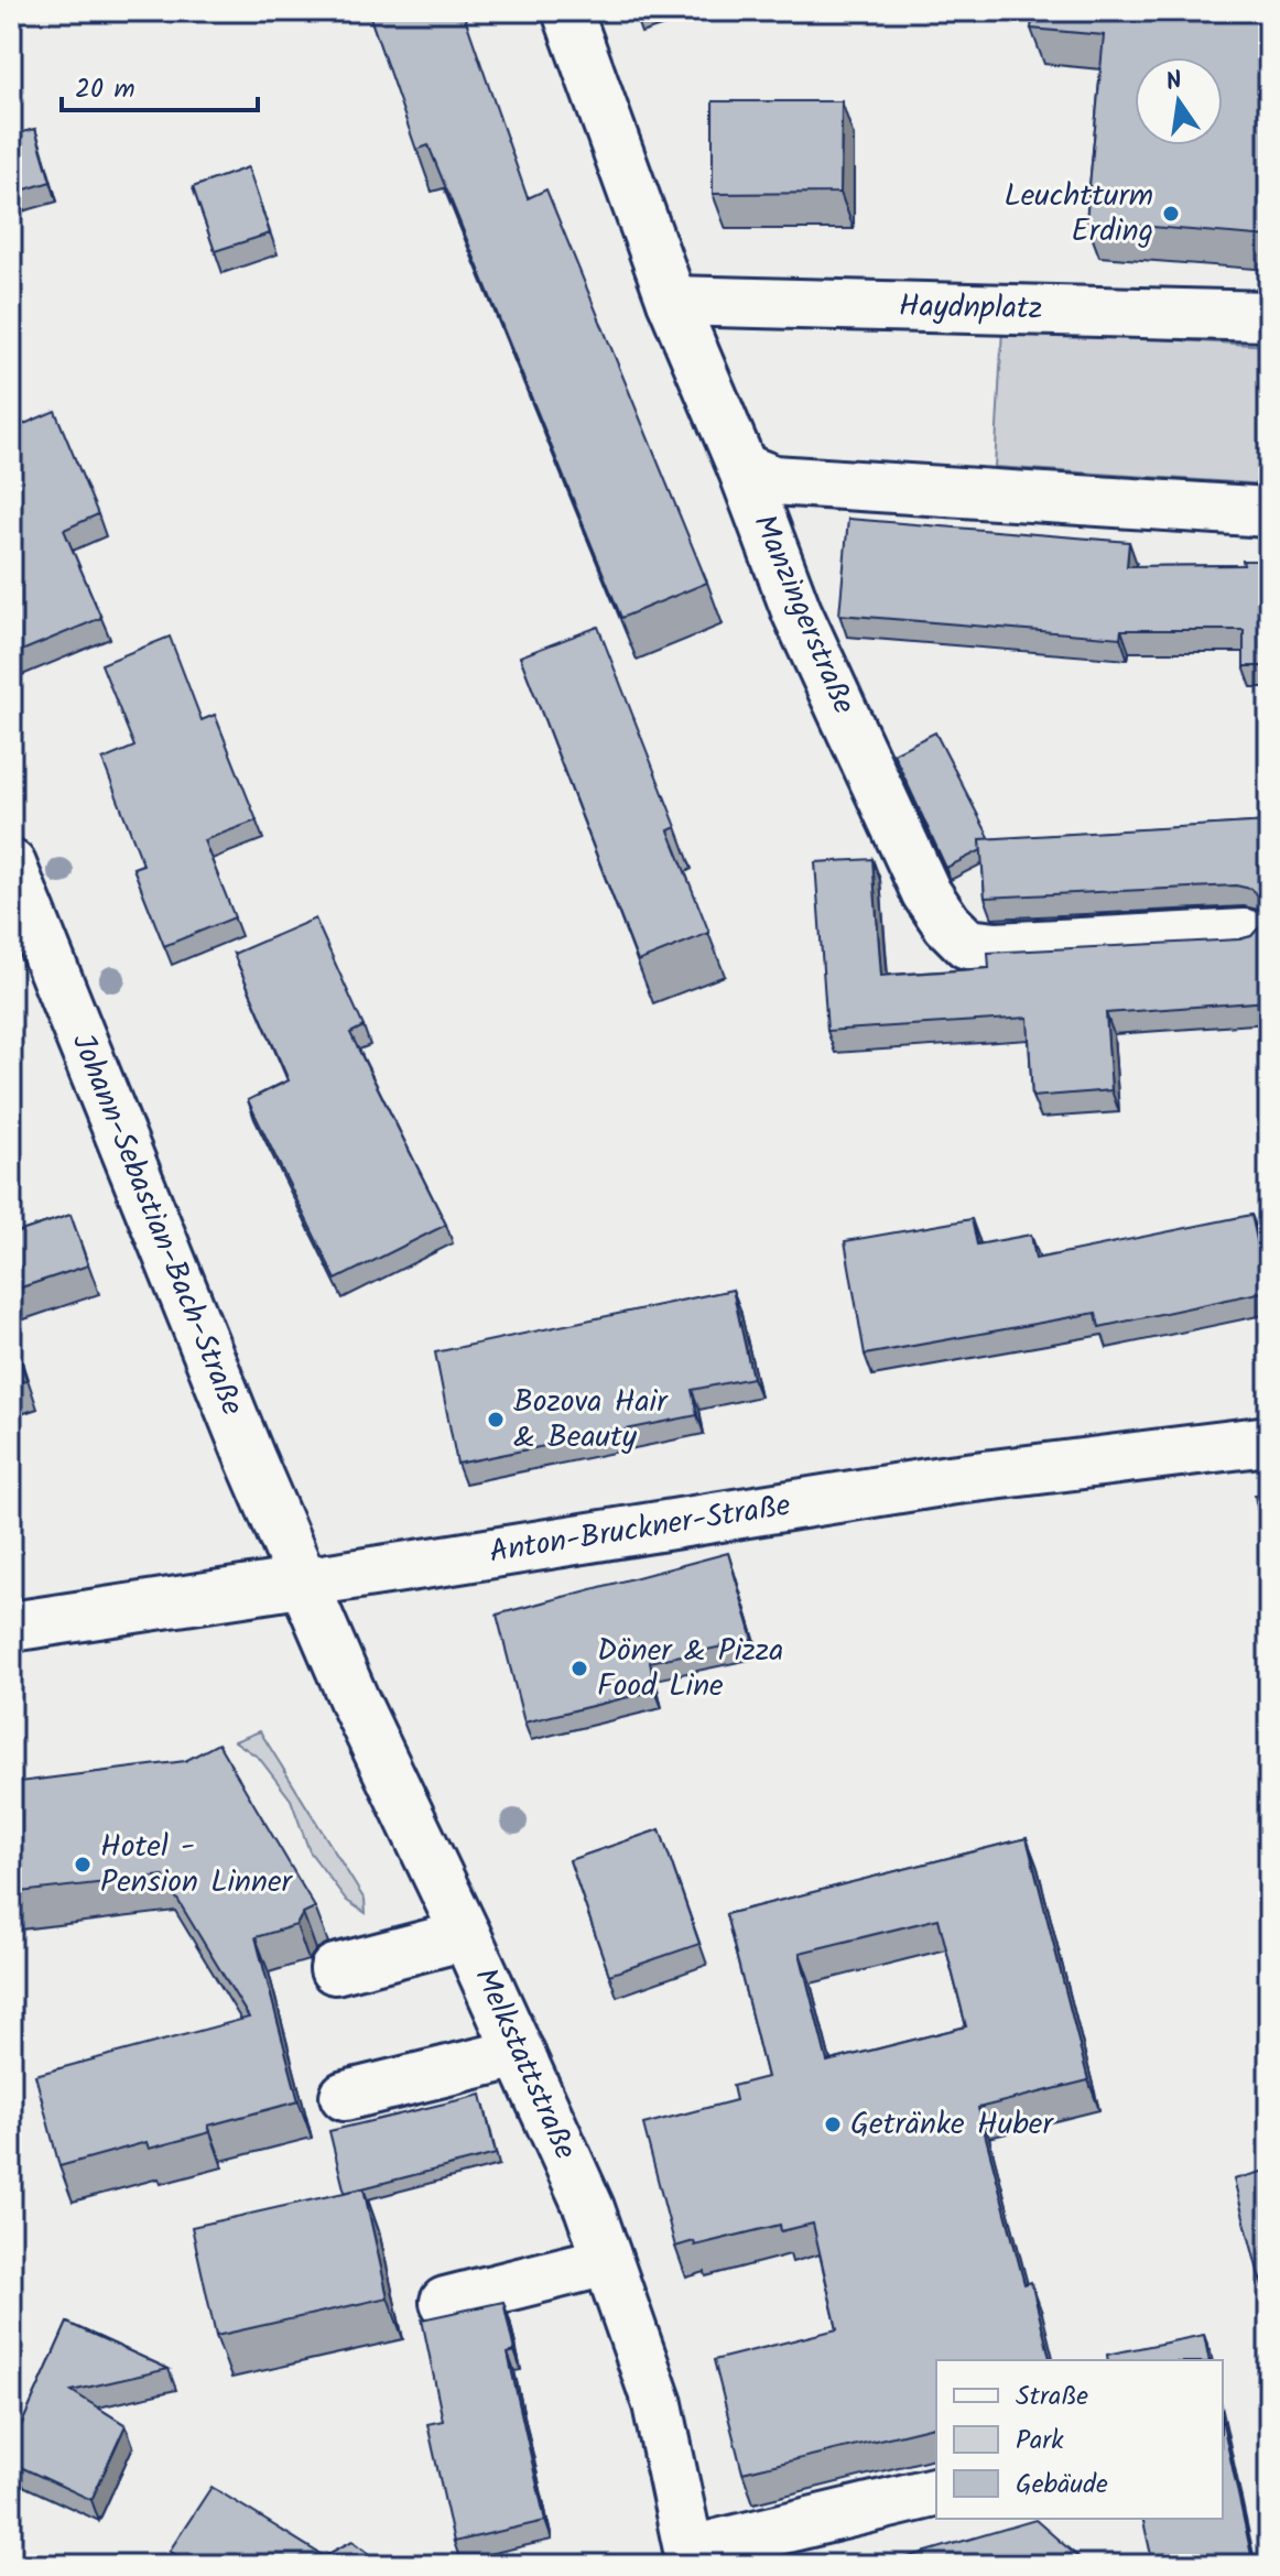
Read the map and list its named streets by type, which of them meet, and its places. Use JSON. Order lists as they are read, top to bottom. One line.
{"streets":{"street":["Haydnplatz","Manzingerstraße","Johann-Sebastian-Bach-Straße","Anton-Bruckner-Straße","Melkstattstraße"]},"crossings":[["Haydnplatz","Manzingerstraße"],["Johann-Sebastian-Bach-Straße","Anton-Bruckner-Straße"],["Johann-Sebastian-Bach-Straße","Melkstattstraße"],["Anton-Bruckner-Straße","Melkstattstraße"]],"places":["Leuchtturm Erding","Bozova Hair & Beauty","Döner & Pizza Food Line","Hotel - Pension Linner","Getränke Huber"],"legend":["Straße","Park","Gebäude"],"scale_bar":"20 m","north":"top"}
